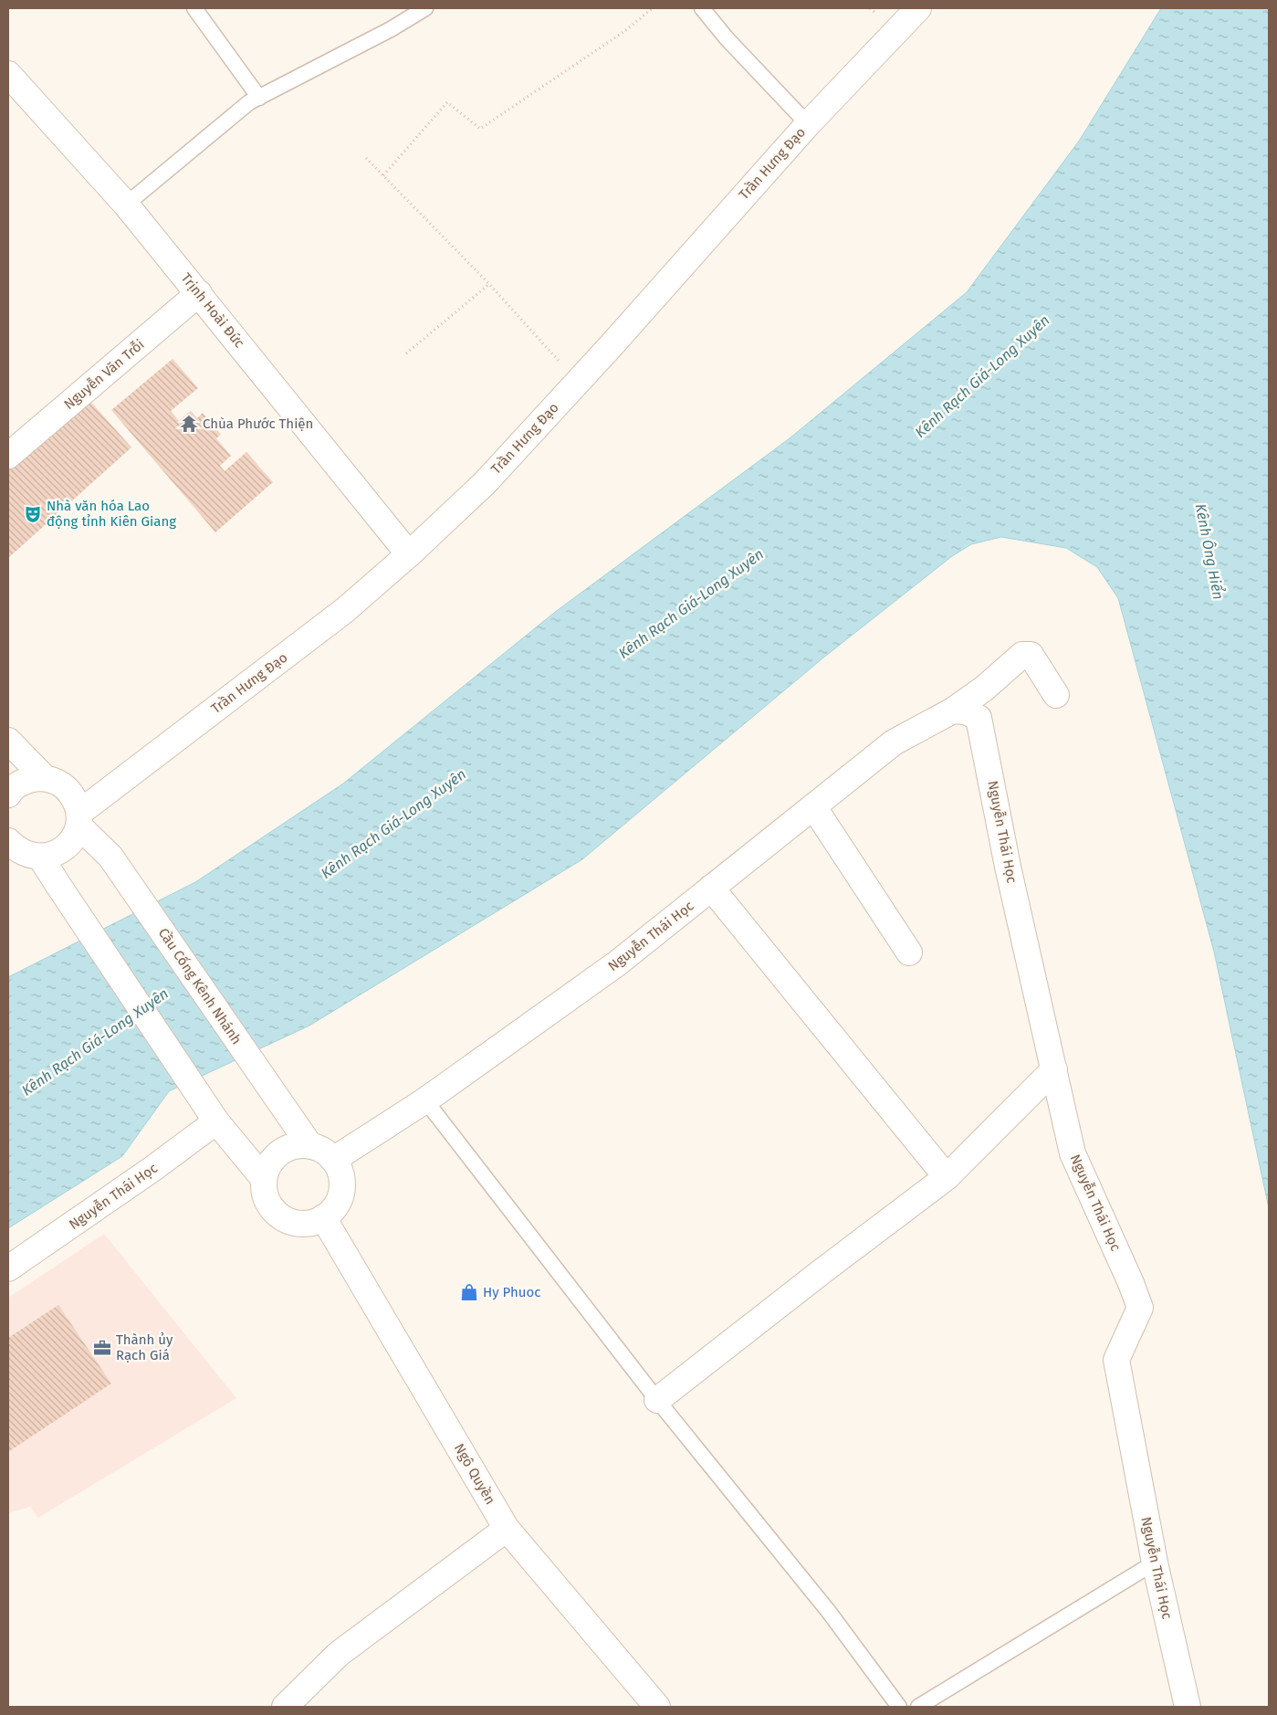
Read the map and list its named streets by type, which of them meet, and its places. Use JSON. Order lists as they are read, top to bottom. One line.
{"streets":{"street":["Trần Hưng Đạo","Trịnh Hoài Đức","Nguyễn Văn Trỗi","Nguyễn Thái Học","Cầu Cống Kênh Nhánh","Ngô Quyền"]},"crossings":[["Trần Hưng Đạo","Trịnh Hoài Đức"],["Trần Hưng Đạo","Cầu Cống Kênh Nhánh"],["Trịnh Hoài Đức","Nguyễn Văn Trỗi"],["Nguyễn Thái Học","Cầu Cống Kênh Nhánh"],["Nguyễn Thái Học","Ngô Quyền"],["Cầu Cống Kênh Nhánh","Ngô Quyền"]],"water":["Kênh Rạch Giá-Long Xuyên","Kênh Ông Hiển"],"places":{"temple":["Chùa Phước Thiện"],"theatre":["Nhà văn hóa Lao động tỉnh Kiên Giang"],"shop":["Hy Phuoc"],"office":["Thành ủy Rạch Giá"]}}
